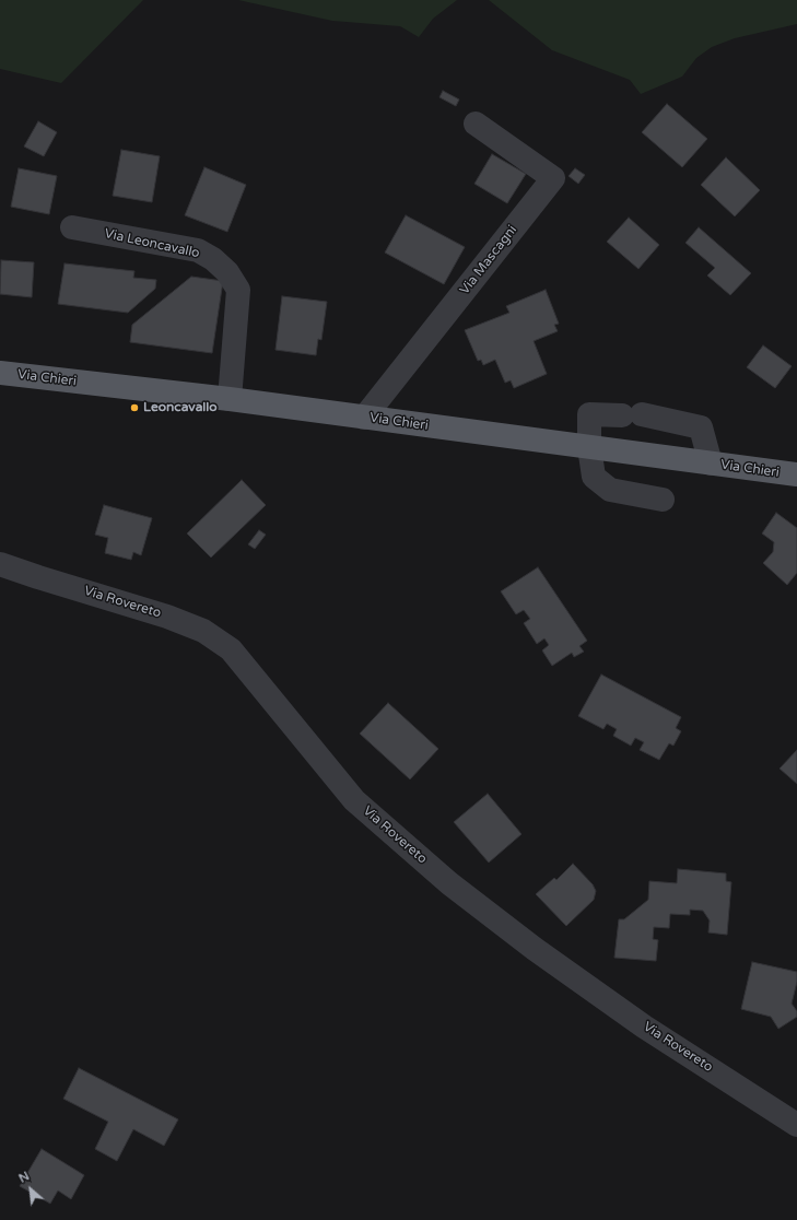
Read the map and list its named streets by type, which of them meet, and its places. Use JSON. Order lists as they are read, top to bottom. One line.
{"streets":{"main road":["Via Chieri"],"street":["Via Leoncavallo","Via Mascagni","Via Rovereto"]},"crossings":[["Via Leoncavallo","Via Chieri"],["Via Mascagni","Via Chieri"]],"places":["Leoncavallo"],"north":"top left"}
